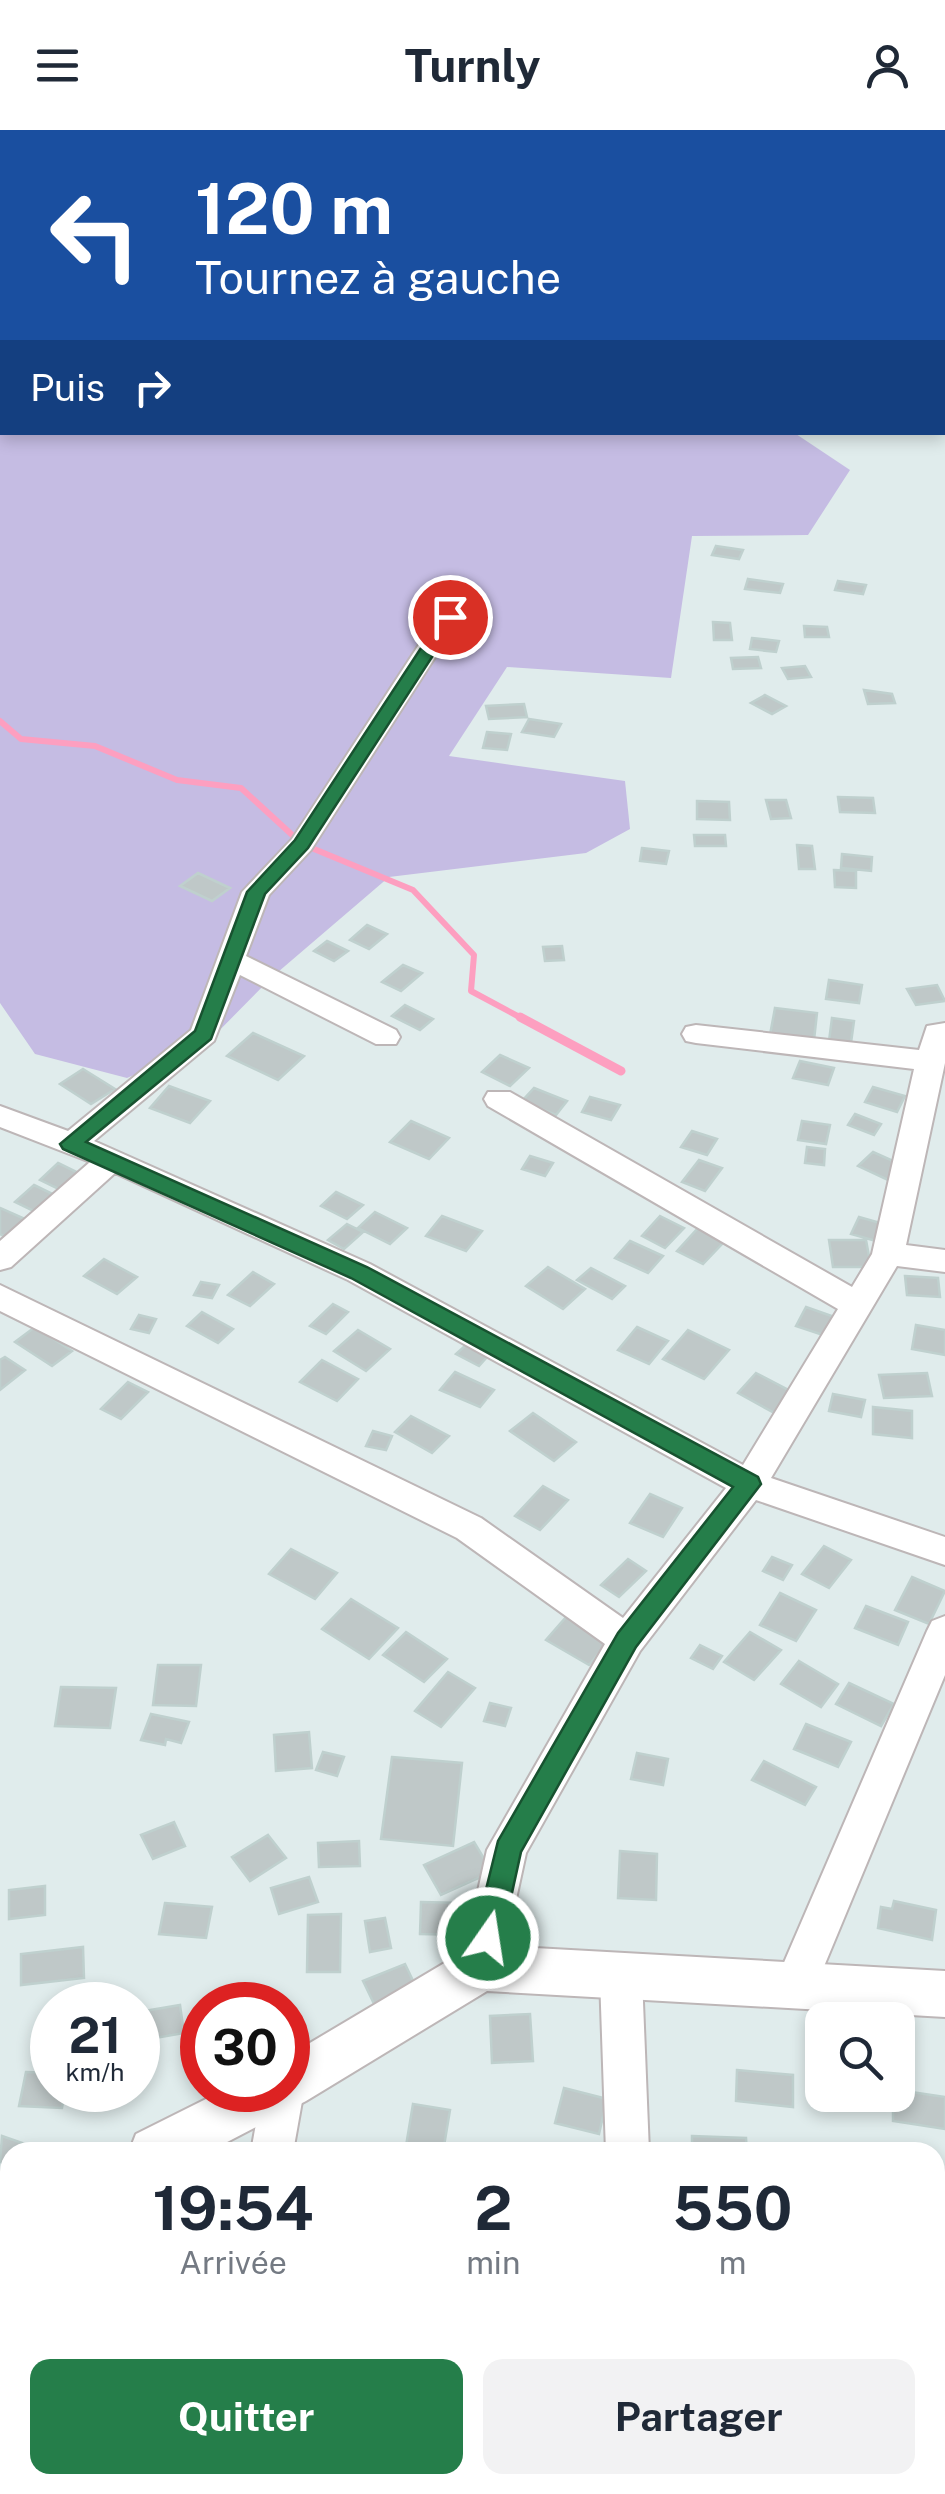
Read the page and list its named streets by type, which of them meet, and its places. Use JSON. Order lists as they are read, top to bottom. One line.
{"page":{"header":"Turnly","turn":["120 m","Tournez à gauche"],"then":"Puis","speed":"21 km/h","limit":"30","eta":["19:54","Arrivée","2","min","550","m"],"buttons":["Quitter","Partager"]}}
